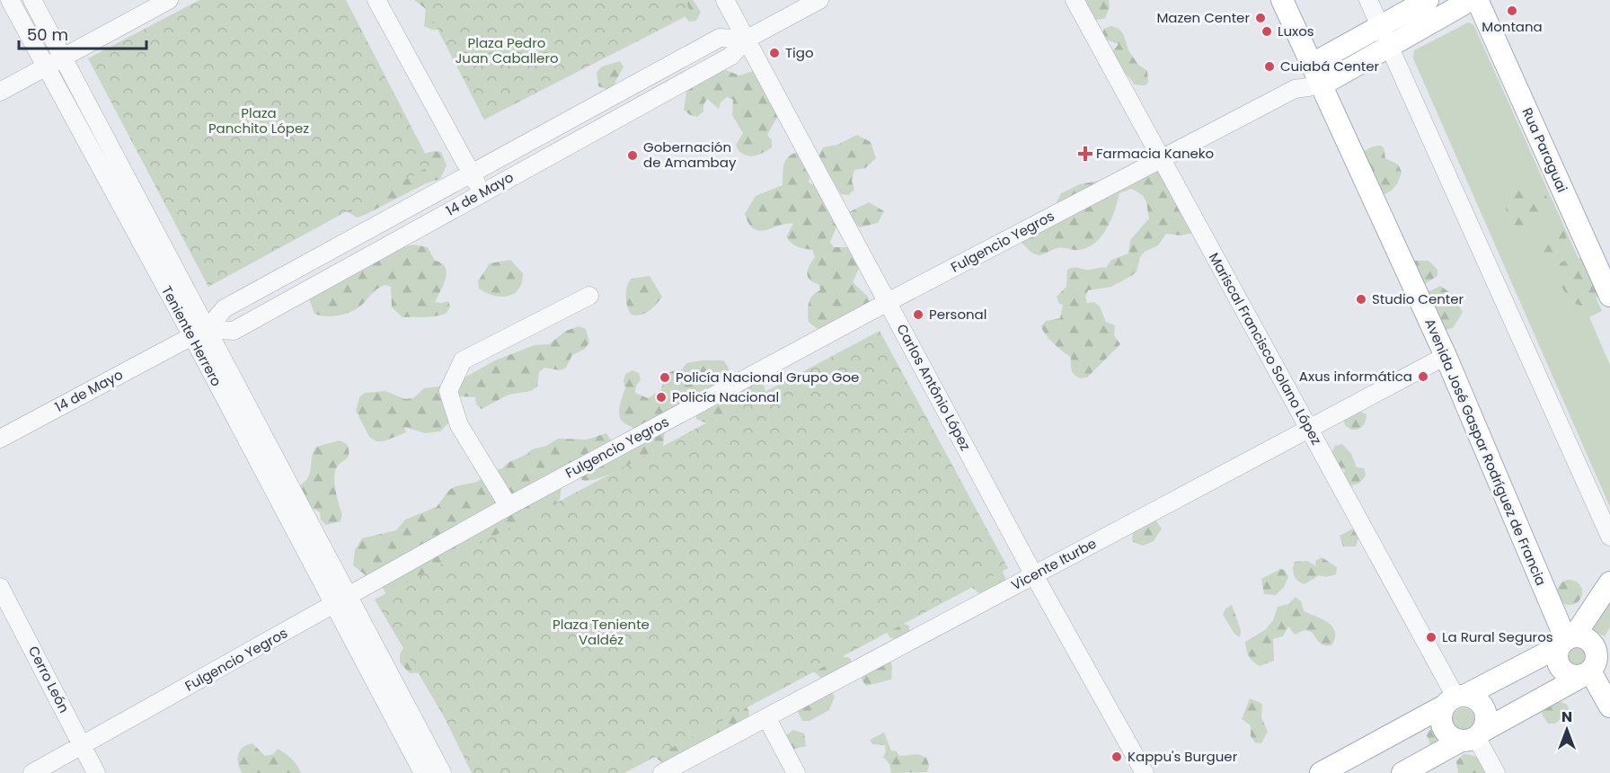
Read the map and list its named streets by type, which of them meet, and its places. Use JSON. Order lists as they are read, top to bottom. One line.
{"streets":{"main road":["Rua Paraguai","Avenida José Gaspar Rodríguez de Francia"],"street":["14 de Mayo","Fulgencio Yegros","Teniente Herrero","Mariscal Francisco Solano López","Carlos Antônio López","Vicente Iturbe","Cerro León"]},"crossings":[["14 de Mayo","Teniente Herrero"],["14 de Mayo","Carlos Antônio López"],["Fulgencio Yegros","Teniente Herrero"],["Fulgencio Yegros","Mariscal Francisco Solano López"],["Fulgencio Yegros","Carlos Antônio López"],["Fulgencio Yegros","Avenida José Gaspar Rodríguez de Francia"],["Fulgencio Yegros","Cerro León"],["Mariscal Francisco Solano López","Vicente Iturbe"],["Carlos Antônio López","Vicente Iturbe"],["Avenida José Gaspar Rodríguez de Francia","Vicente Iturbe"]],"parks":["Plaza Pedro Juan Caballero","Plaza Panchito López","Plaza Teniente Valdéz"],"places":{"other":["Montana","Mazen Center","Luxos","Tigo","Cuiabá Center","Gobernación de Amambay","Studio Center","Personal","Axus informática","Policía Nacional Grupo Goe","Policía Nacional","La Rural Seguros","Kappu's Burguer"],"health":["Farmacia Kaneko"]},"scale_bar":"50 m","north":"top"}
